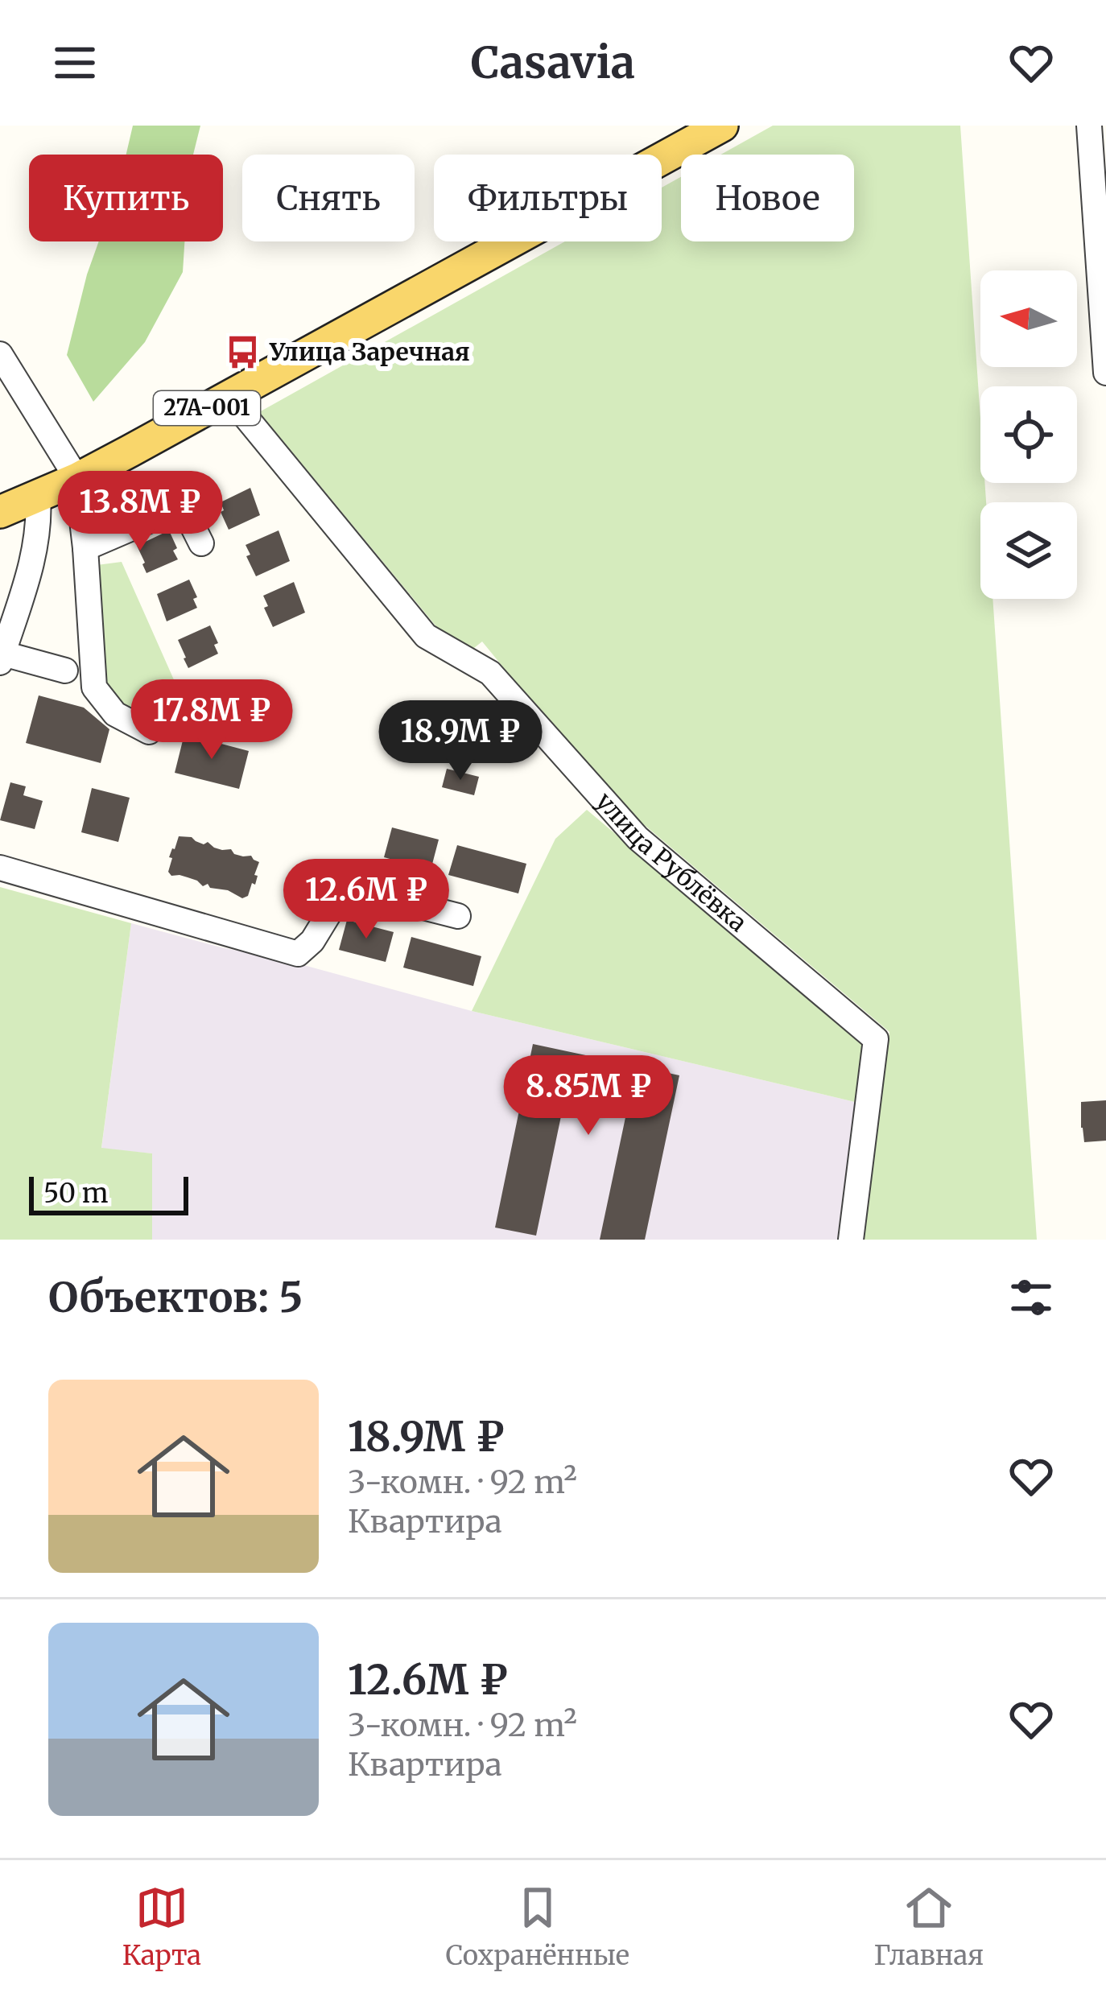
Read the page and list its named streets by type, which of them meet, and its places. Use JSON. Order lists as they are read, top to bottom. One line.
{"streets":{"main road":["27А-001"],"street":["улица Рублёвка"]},"crossings":[["27А-001","улица Рублёвка"]],"places":{"bus stop":["Улица Заречная"]},"scale_bar":"50 m","north":"left","page":{"header":"Casavia","chip":["Купить","Снять","Фильтры","Новое"],"price":["13.8M ₽","17.8M ₽","18.9M ₽","12.6M ₽","8.85M ₽"],"scale":"50 m","heading":"Объектов: 5","list":[{"name":"18.9M ₽","note":"3-комн. · 92 m² · Квартира"},{"name":"12.6M ₽","note":"3-комн. · 92 m² · Квартира"}],"tabs":["Карта","Сохранённые","Главная"]}}
